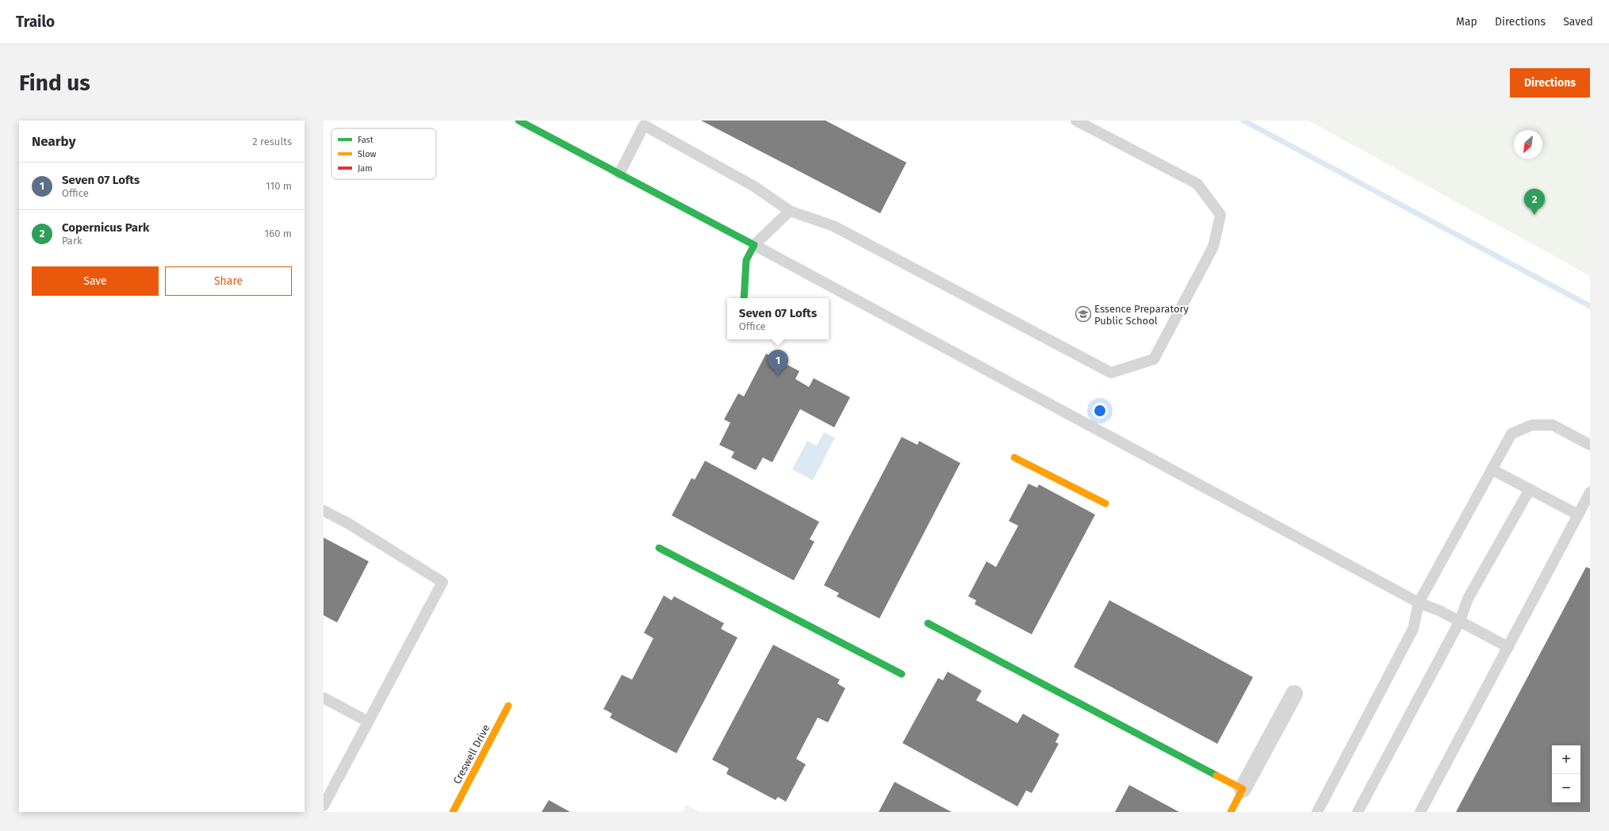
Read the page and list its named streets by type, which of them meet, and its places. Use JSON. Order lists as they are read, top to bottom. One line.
{"streets":{"street":["Creswell Drive"]},"places":{"school or university":["Essence Preparatory Public School"]},"legend":["Fast","Slow","Jam"],"north":"bottom left","page":{"header":"Trailo","nav":["Map","Directions","Saved"],"buttons":["Directions",["Save","Share"]],"title":"Find us","heading":["Nearby","2 results"],"list":[{"mark":"1","name":"Seven 07 Lofts","note":"Office","value":"110 m"},{"mark":"2","name":"Copernicus Park","note":"Park","value":"160 m"}],"pins":["2","1"],"popup":["Seven 07 Lofts","Office"],"map_buttons":["+","−"]}}
